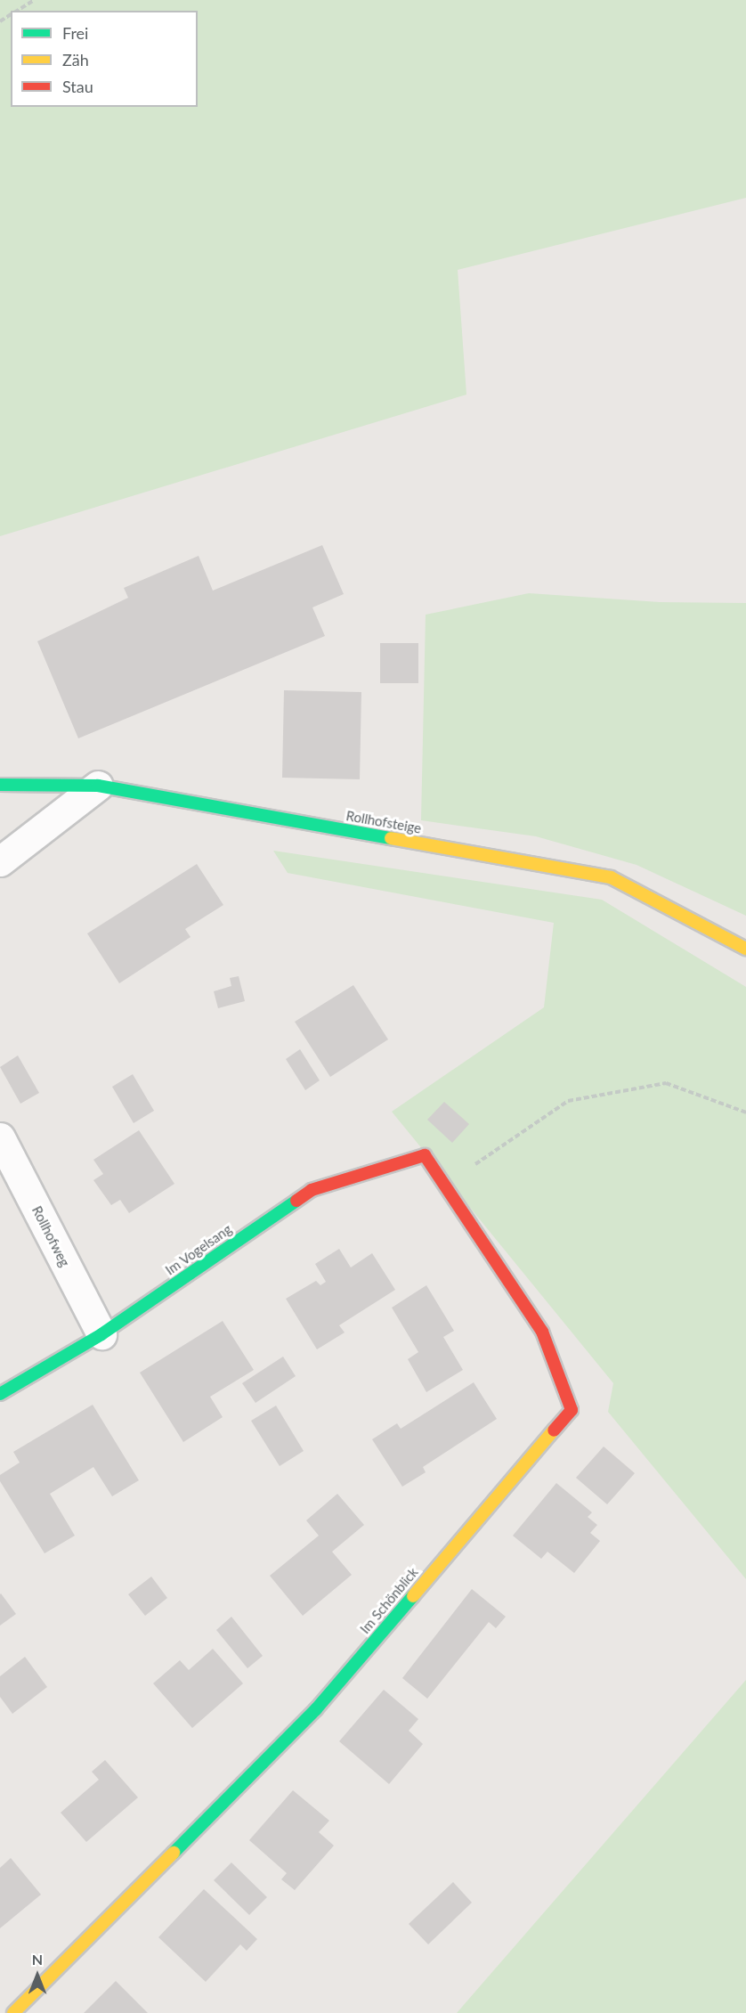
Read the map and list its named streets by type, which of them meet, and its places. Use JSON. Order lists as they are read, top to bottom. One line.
{"streets":{"street":["Rollhofsteige","Rollhofweg","Im Vogelsang","Im Schönblick"]},"crossings":[["Rollhofweg","Im Vogelsang"],["Im Vogelsang","Im Schönblick"]],"legend":["Frei","Zäh","Stau"],"north":"top"}
